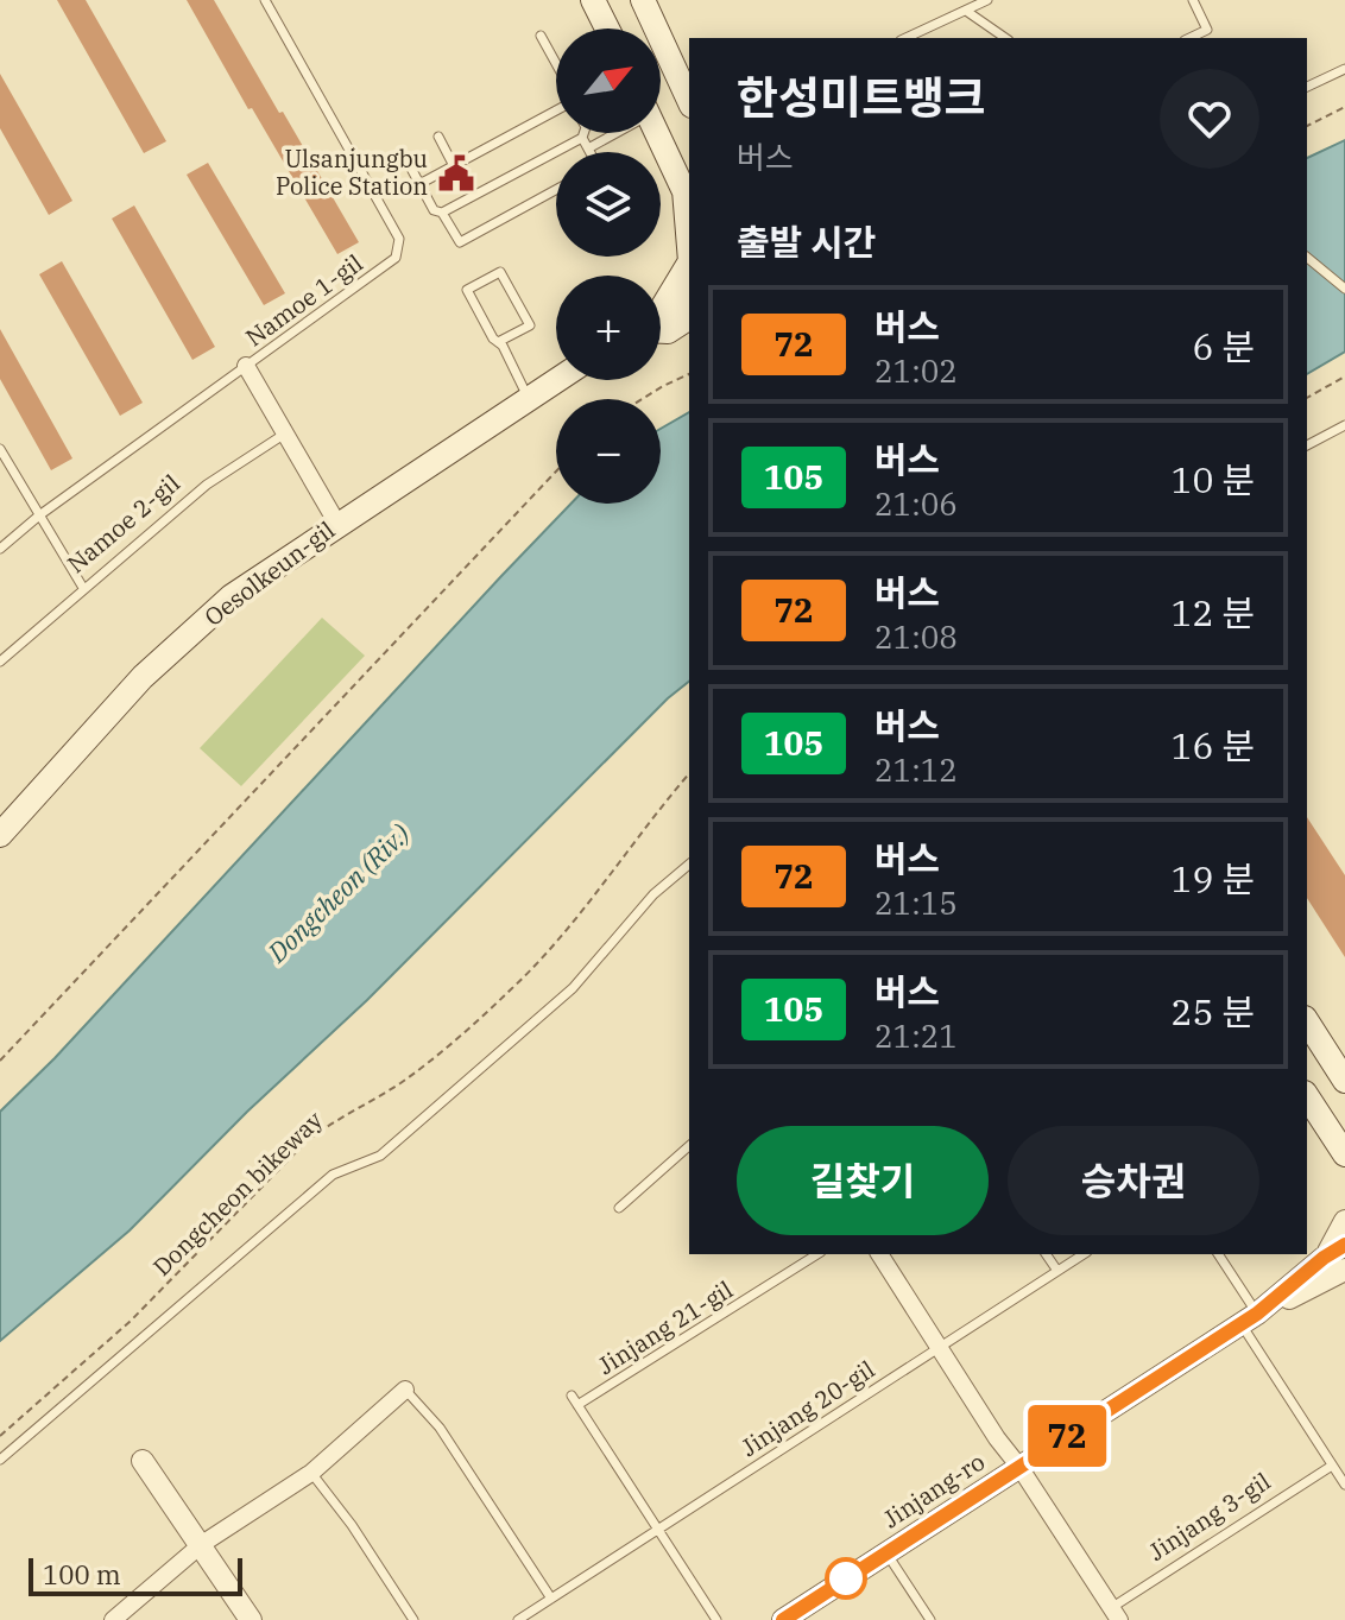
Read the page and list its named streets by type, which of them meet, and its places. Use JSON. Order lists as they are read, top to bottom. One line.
{"streets":{"main road":["Oesolkeun-gil"],"street":["Jinjang-ro","Jinjang 3-gil"],"lane":["Namoe 1-gil","Namoe 2-gil","Jinjang 21-gil","Jinjang 20-gil"],"path":["Dongcheon bikeway"]},"crossings":[["Jinjang 20-gil","Jinjang 3-gil"],["Jinjang-ro","Jinjang 3-gil"]],"water":["Dongcheon (Riv.)"],"places":{"public building":["Ulsanjungbu Police Station"]},"lines":["bus line 72"],"scale_bar":"100 m","north":"top right","page":{"on_map":"72","map_buttons":["+","−"],"heading":[["한성미트뱅크","버스"],"출발 시간"],"list":[{"mark":"72","name":"버스","note":"21:02","value":"6 분"},{"mark":"105","name":"버스","note":"21:06","value":"10 분"},{"mark":"72","name":"버스","note":"21:08","value":"12 분"},{"mark":"105","name":"버스","note":"21:12","value":"16 분"},{"mark":"72","name":"버스","note":"21:15","value":"19 분"},{"mark":"105","name":"버스","note":"21:21","value":"25 분"}],"buttons":["길찾기","승차권"],"scale":"100 m"}}
